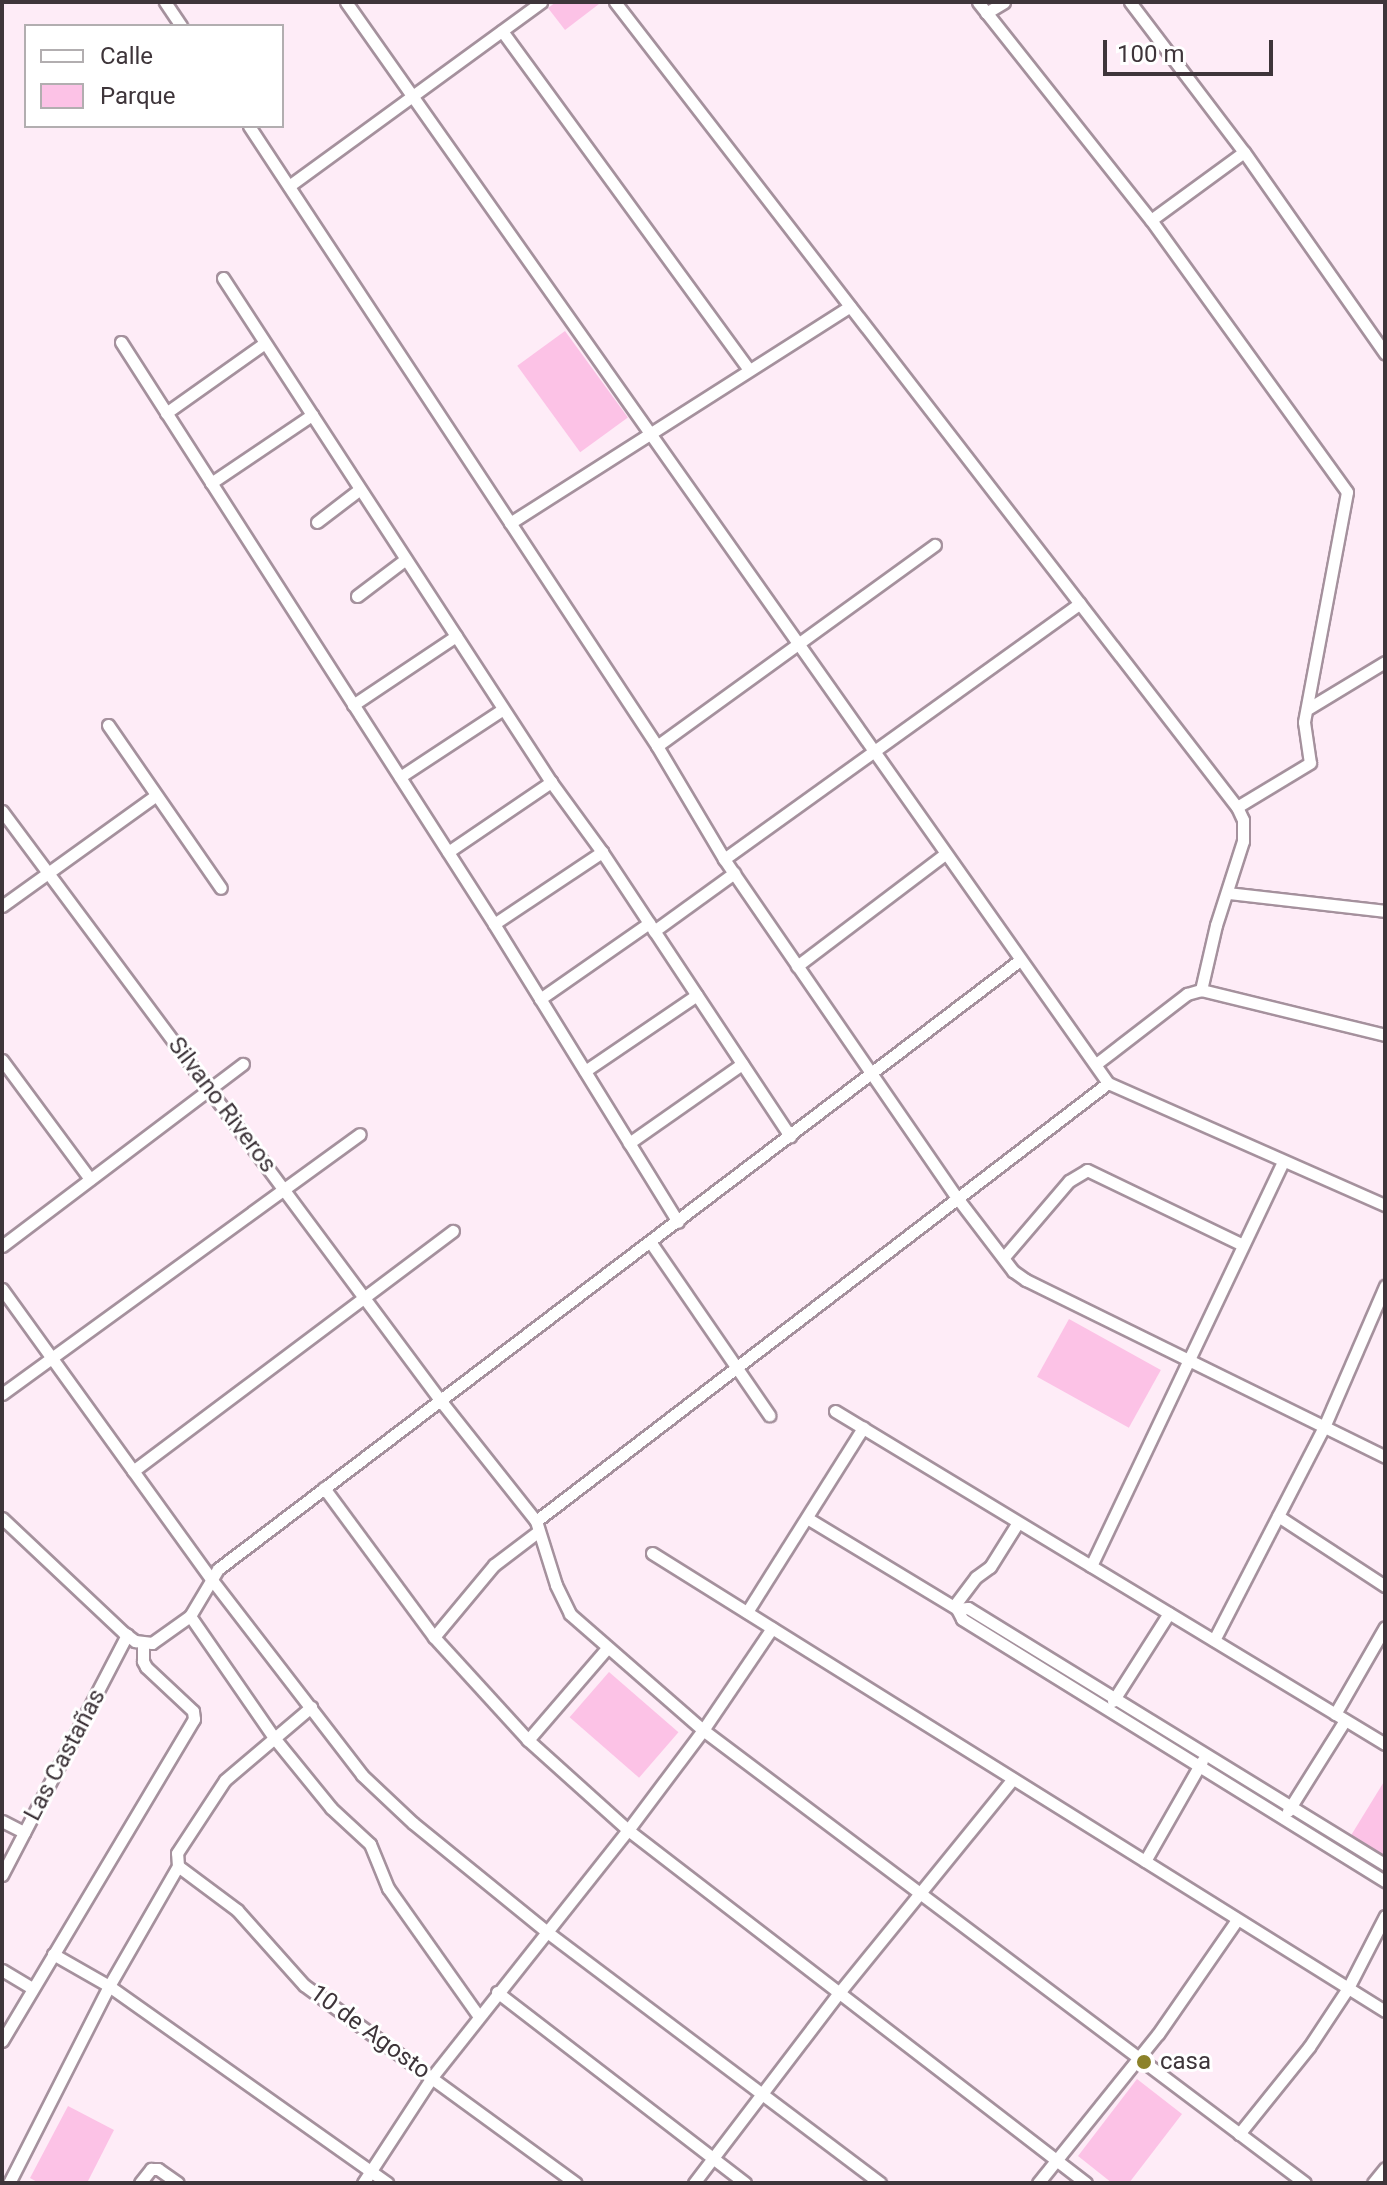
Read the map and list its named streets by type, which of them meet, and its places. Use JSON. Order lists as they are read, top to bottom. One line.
{"streets":{"street":["Silvano Riveros","Las Castañas","10 de Agosto"]},"places":["casa"],"legend":["Calle","Parque"],"scale_bar":"100 m"}
